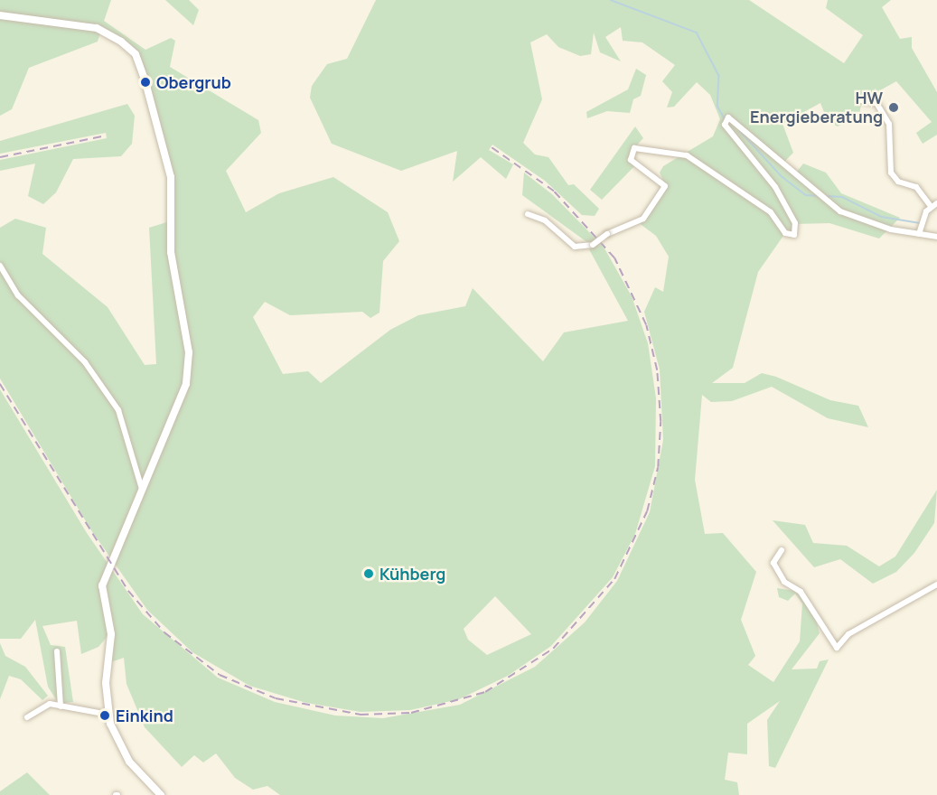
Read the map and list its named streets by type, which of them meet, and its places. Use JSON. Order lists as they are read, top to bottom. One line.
{"places":["Obergrub","HW Energieberatung","Kühberg","Einkind"]}
